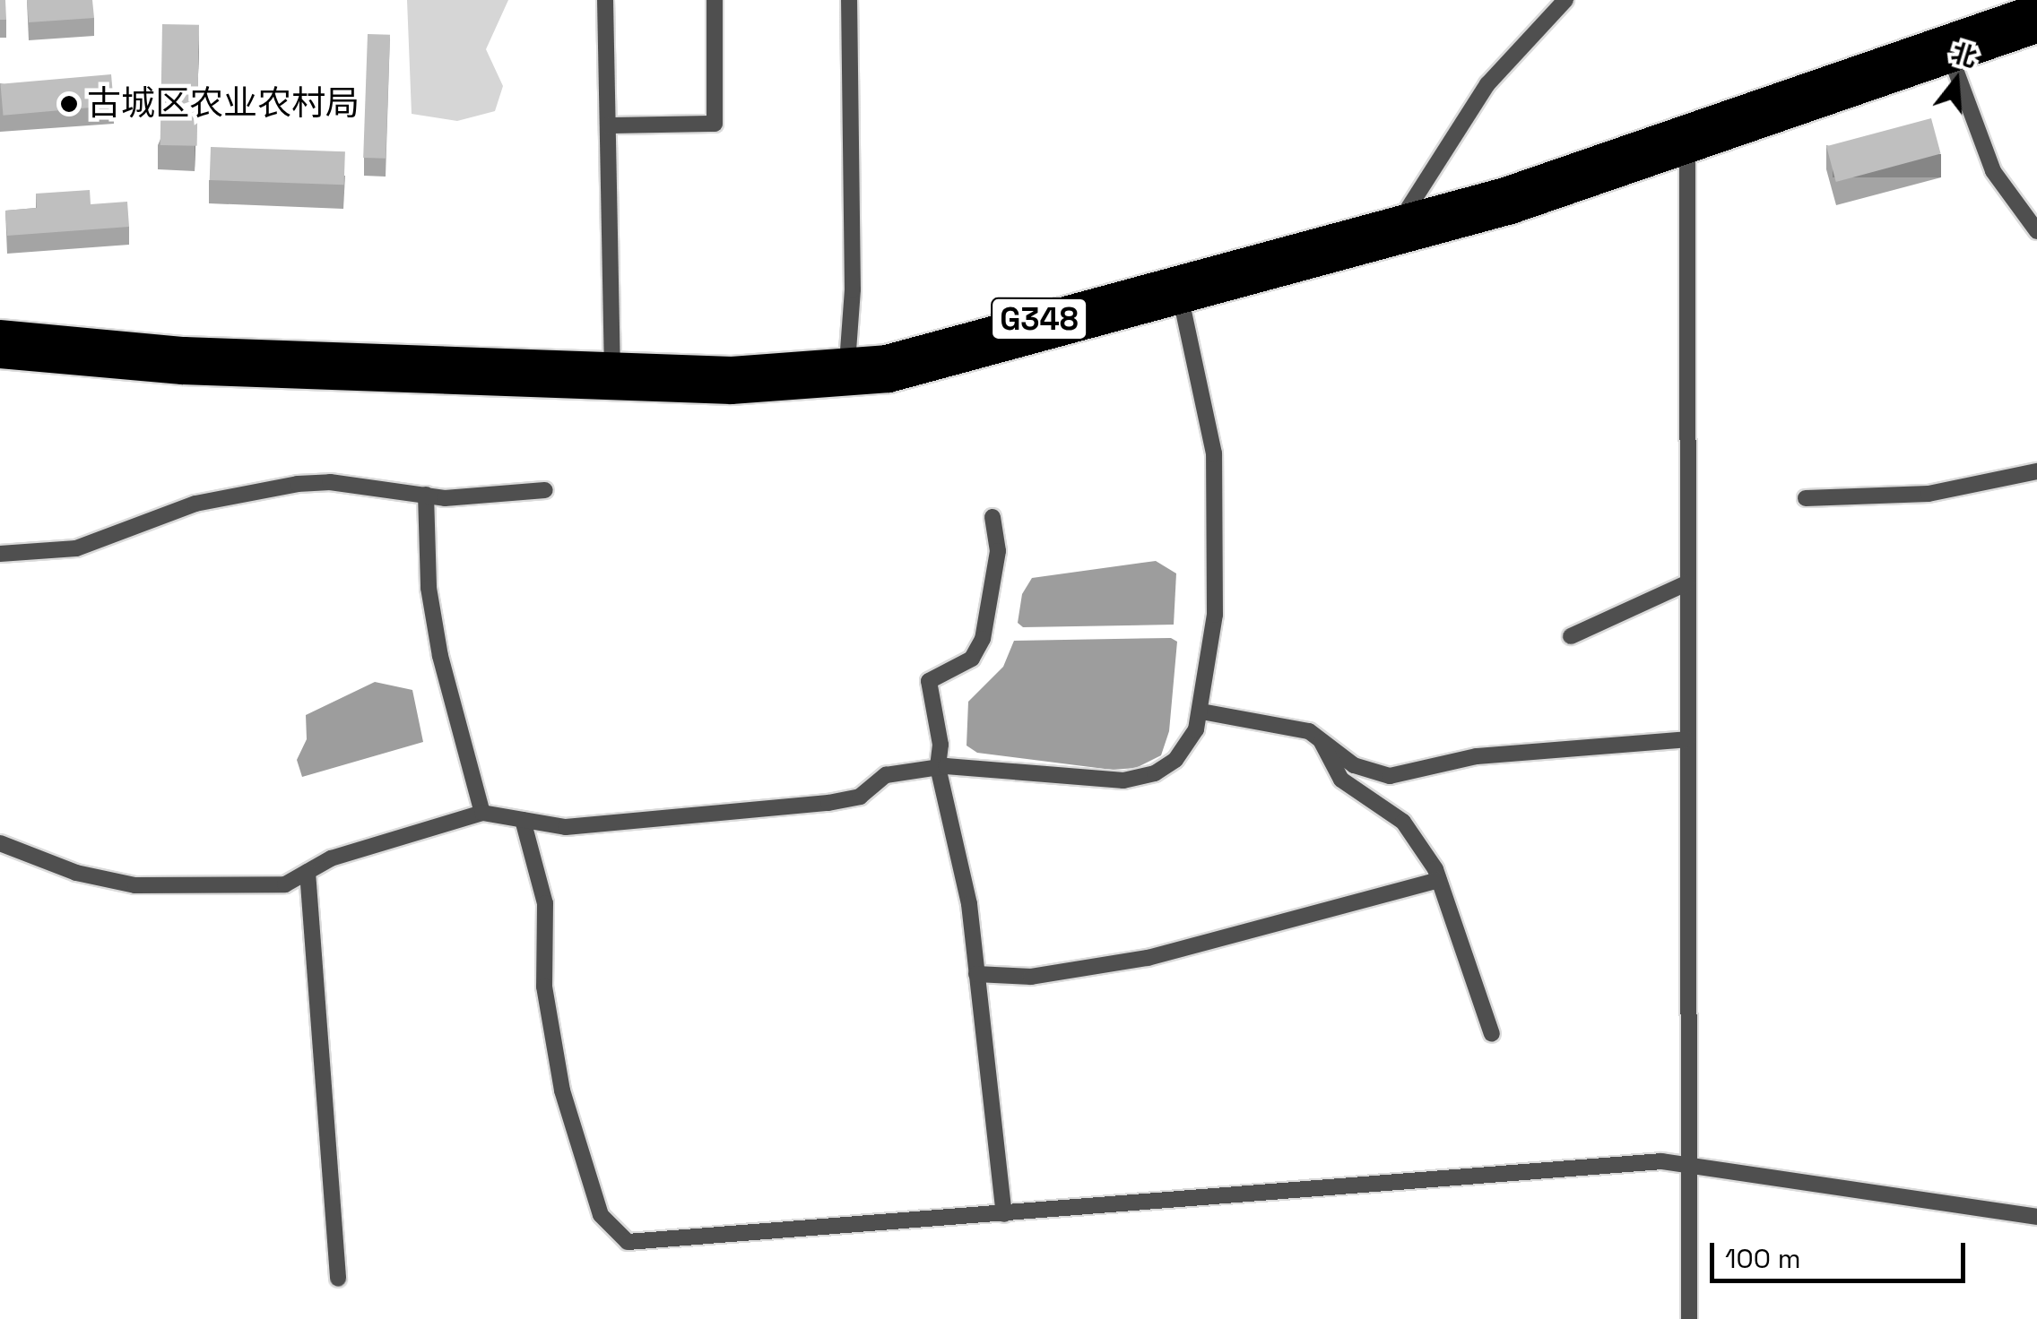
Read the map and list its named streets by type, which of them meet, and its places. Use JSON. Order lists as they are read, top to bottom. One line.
{"streets":{"highway":["G348"]},"places":["古城区农业农村局"],"scale_bar":"100 m","north":"top"}
